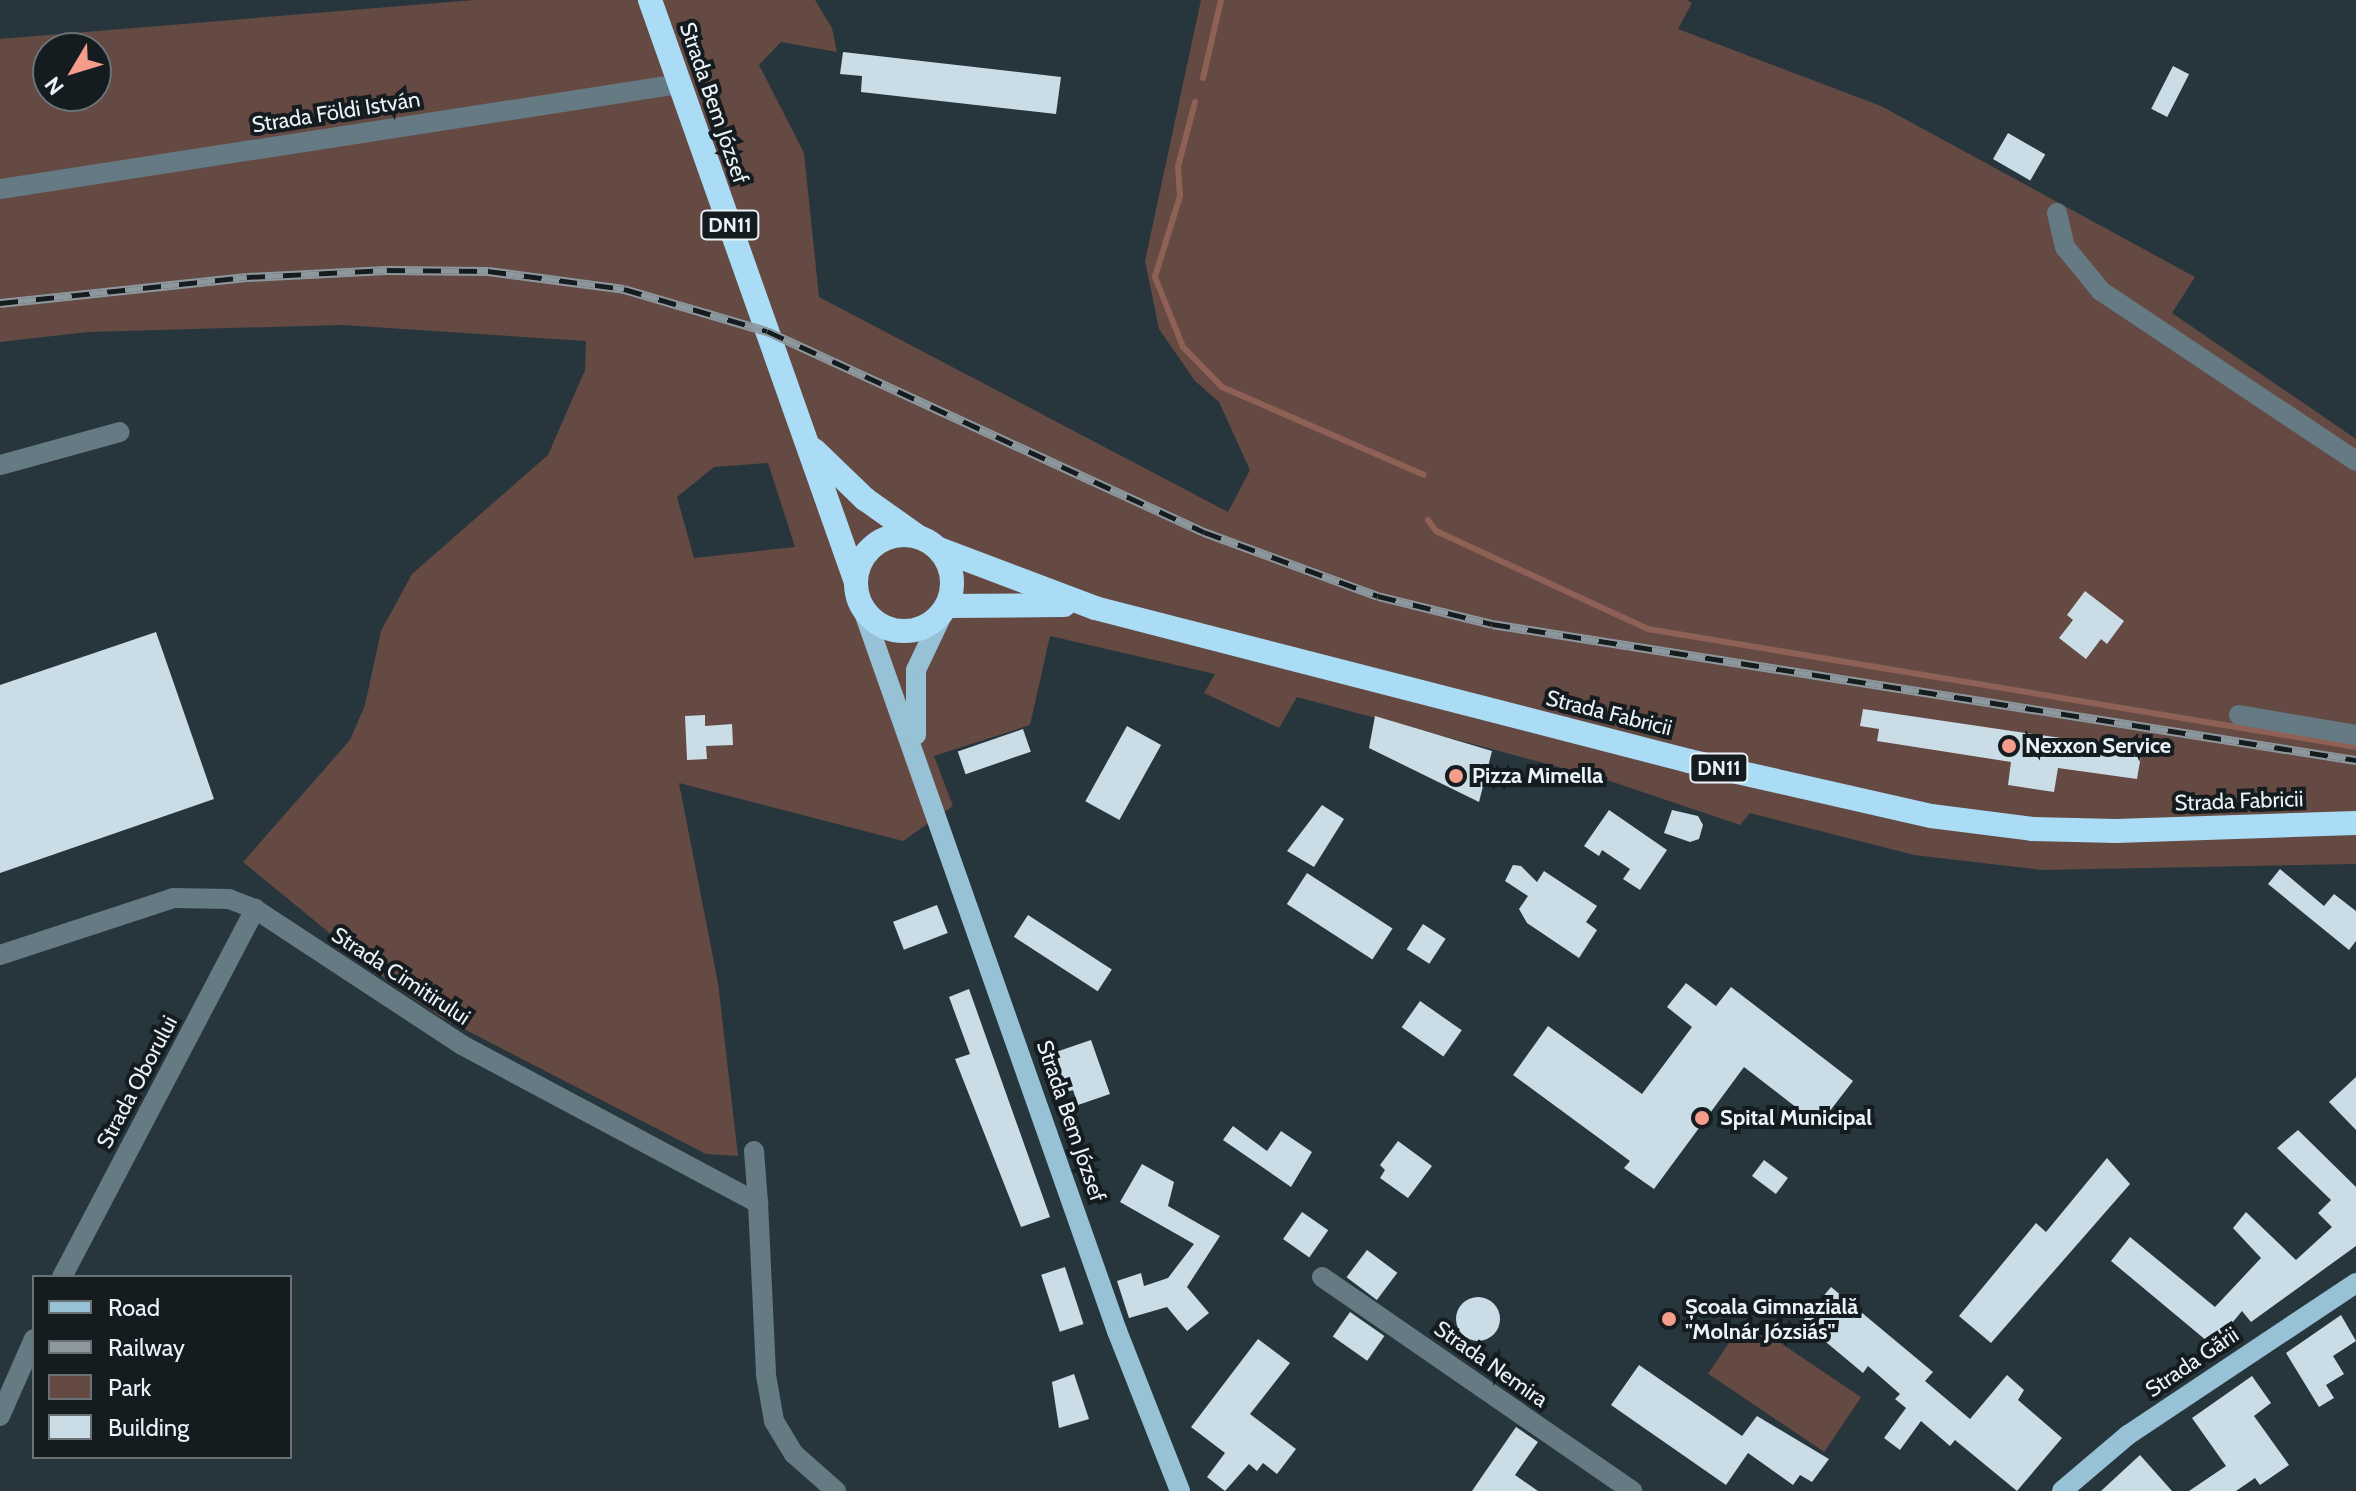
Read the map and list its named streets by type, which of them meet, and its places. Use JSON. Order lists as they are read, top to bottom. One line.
{"streets":{"highway":["Strada Bem József","DN11","Strada Fabricii"],"main road":["Strada Gării"],"street":["Strada Földi István","Strada Cimitirului","Strada Oborului","Strada Nemira"]},"crossings":[["Strada Bem József","Strada Földi István"],["Strada Bem József","DN11"],["Strada Bem József","Strada Fabricii"],["DN11","Strada Fabricii"],["Strada Cimitirului","Strada Oborului"]],"places":["Nexxon Service","Pizza Mimella","Spital Municipal","Școala Gimnazială \"Molnár Józsiás\""],"legend":["Road","Railway","Park","Building"],"north":"bottom left"}
